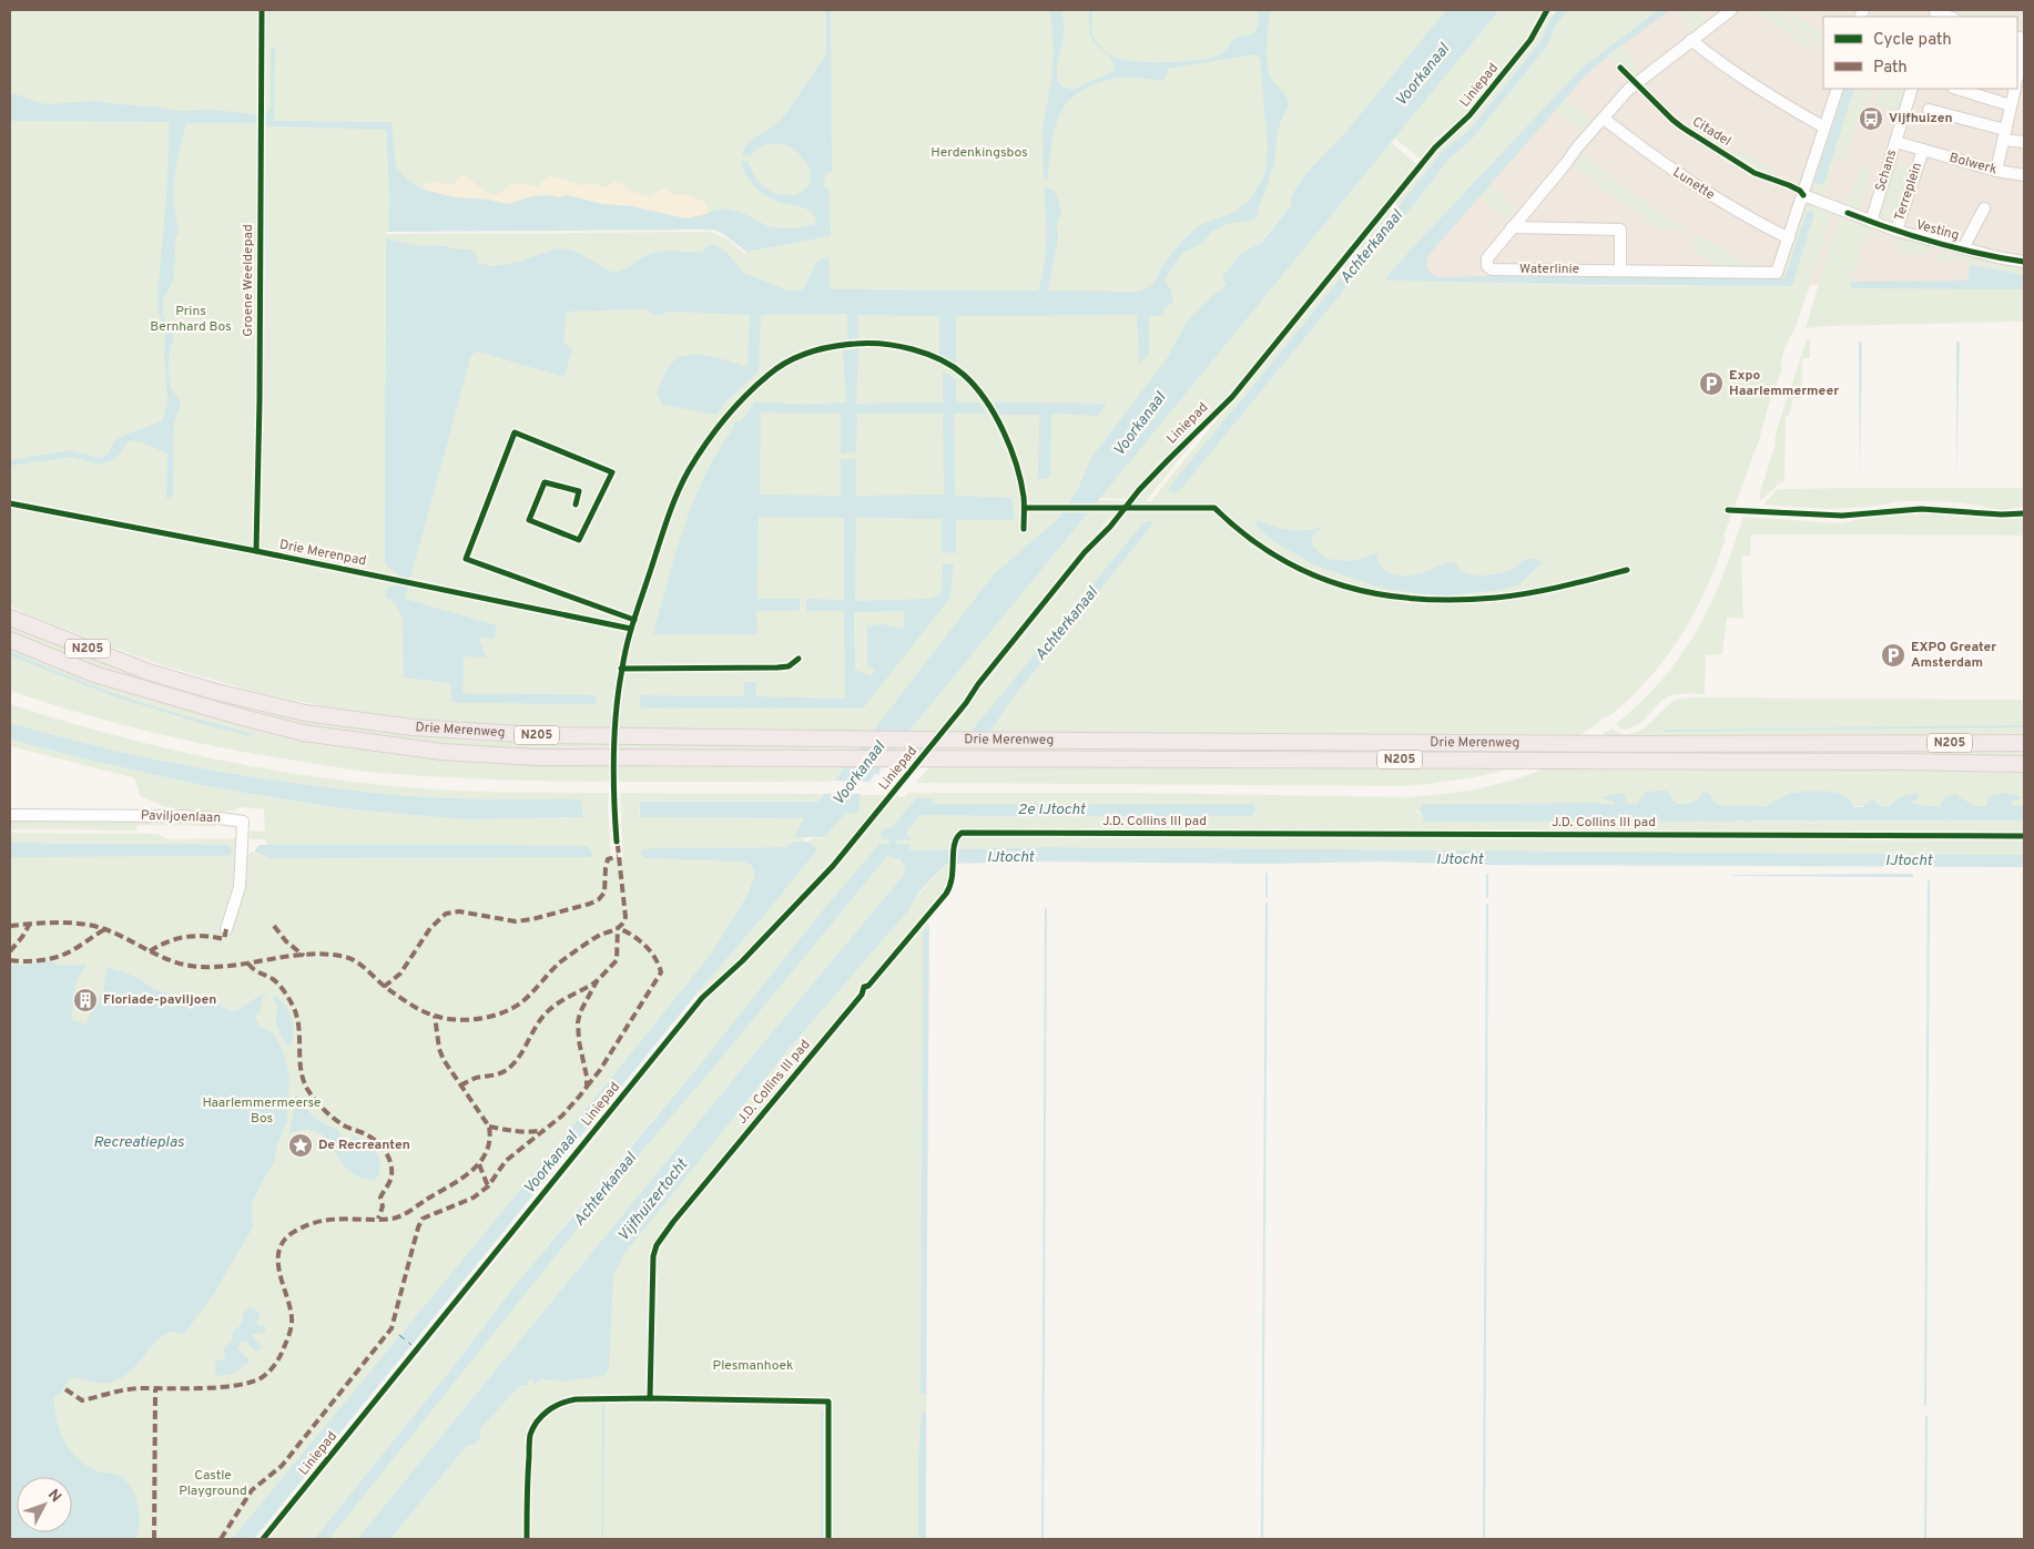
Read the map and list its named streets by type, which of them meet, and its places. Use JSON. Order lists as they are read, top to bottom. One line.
{"streets":{"highway":["N205","Drie Merenweg"],"street":["Bolwerk","Schans","Lunette","Terreplein","Vesting","Waterlinie","Paviljoenlaan"],"cycle path":["Liniepad","Citadel","Groene Weeldepad","Drie Merenpad","J.D. Collins III pad"]},"crossings":[["Bolwerk","Terreplein"],["Schans","Terreplein"],["Schans","Vesting"],["Lunette","Waterlinie"],["Terreplein","Vesting"],["Vesting","Waterlinie"]],"water":["Voorkanaal","Achterkanaal","2e IJtocht","IJtocht","Recreatieplas","Vijfhuizertocht"],"parks":["Herdenkingsbos","Prins Bernhard Bos","Haarlemmermeerse Bos","Plesmanhoek","Castle Playground"],"places":{"bus stop":["Vijfhuizen"],"parking":["Expo Haarlemmermeer","EXPO Greater Amsterdam"],"building":["Floriade-paviljoen"],"place":["De Recreanten"]},"legend":["Cycle path","Path"],"north":"top right"}
